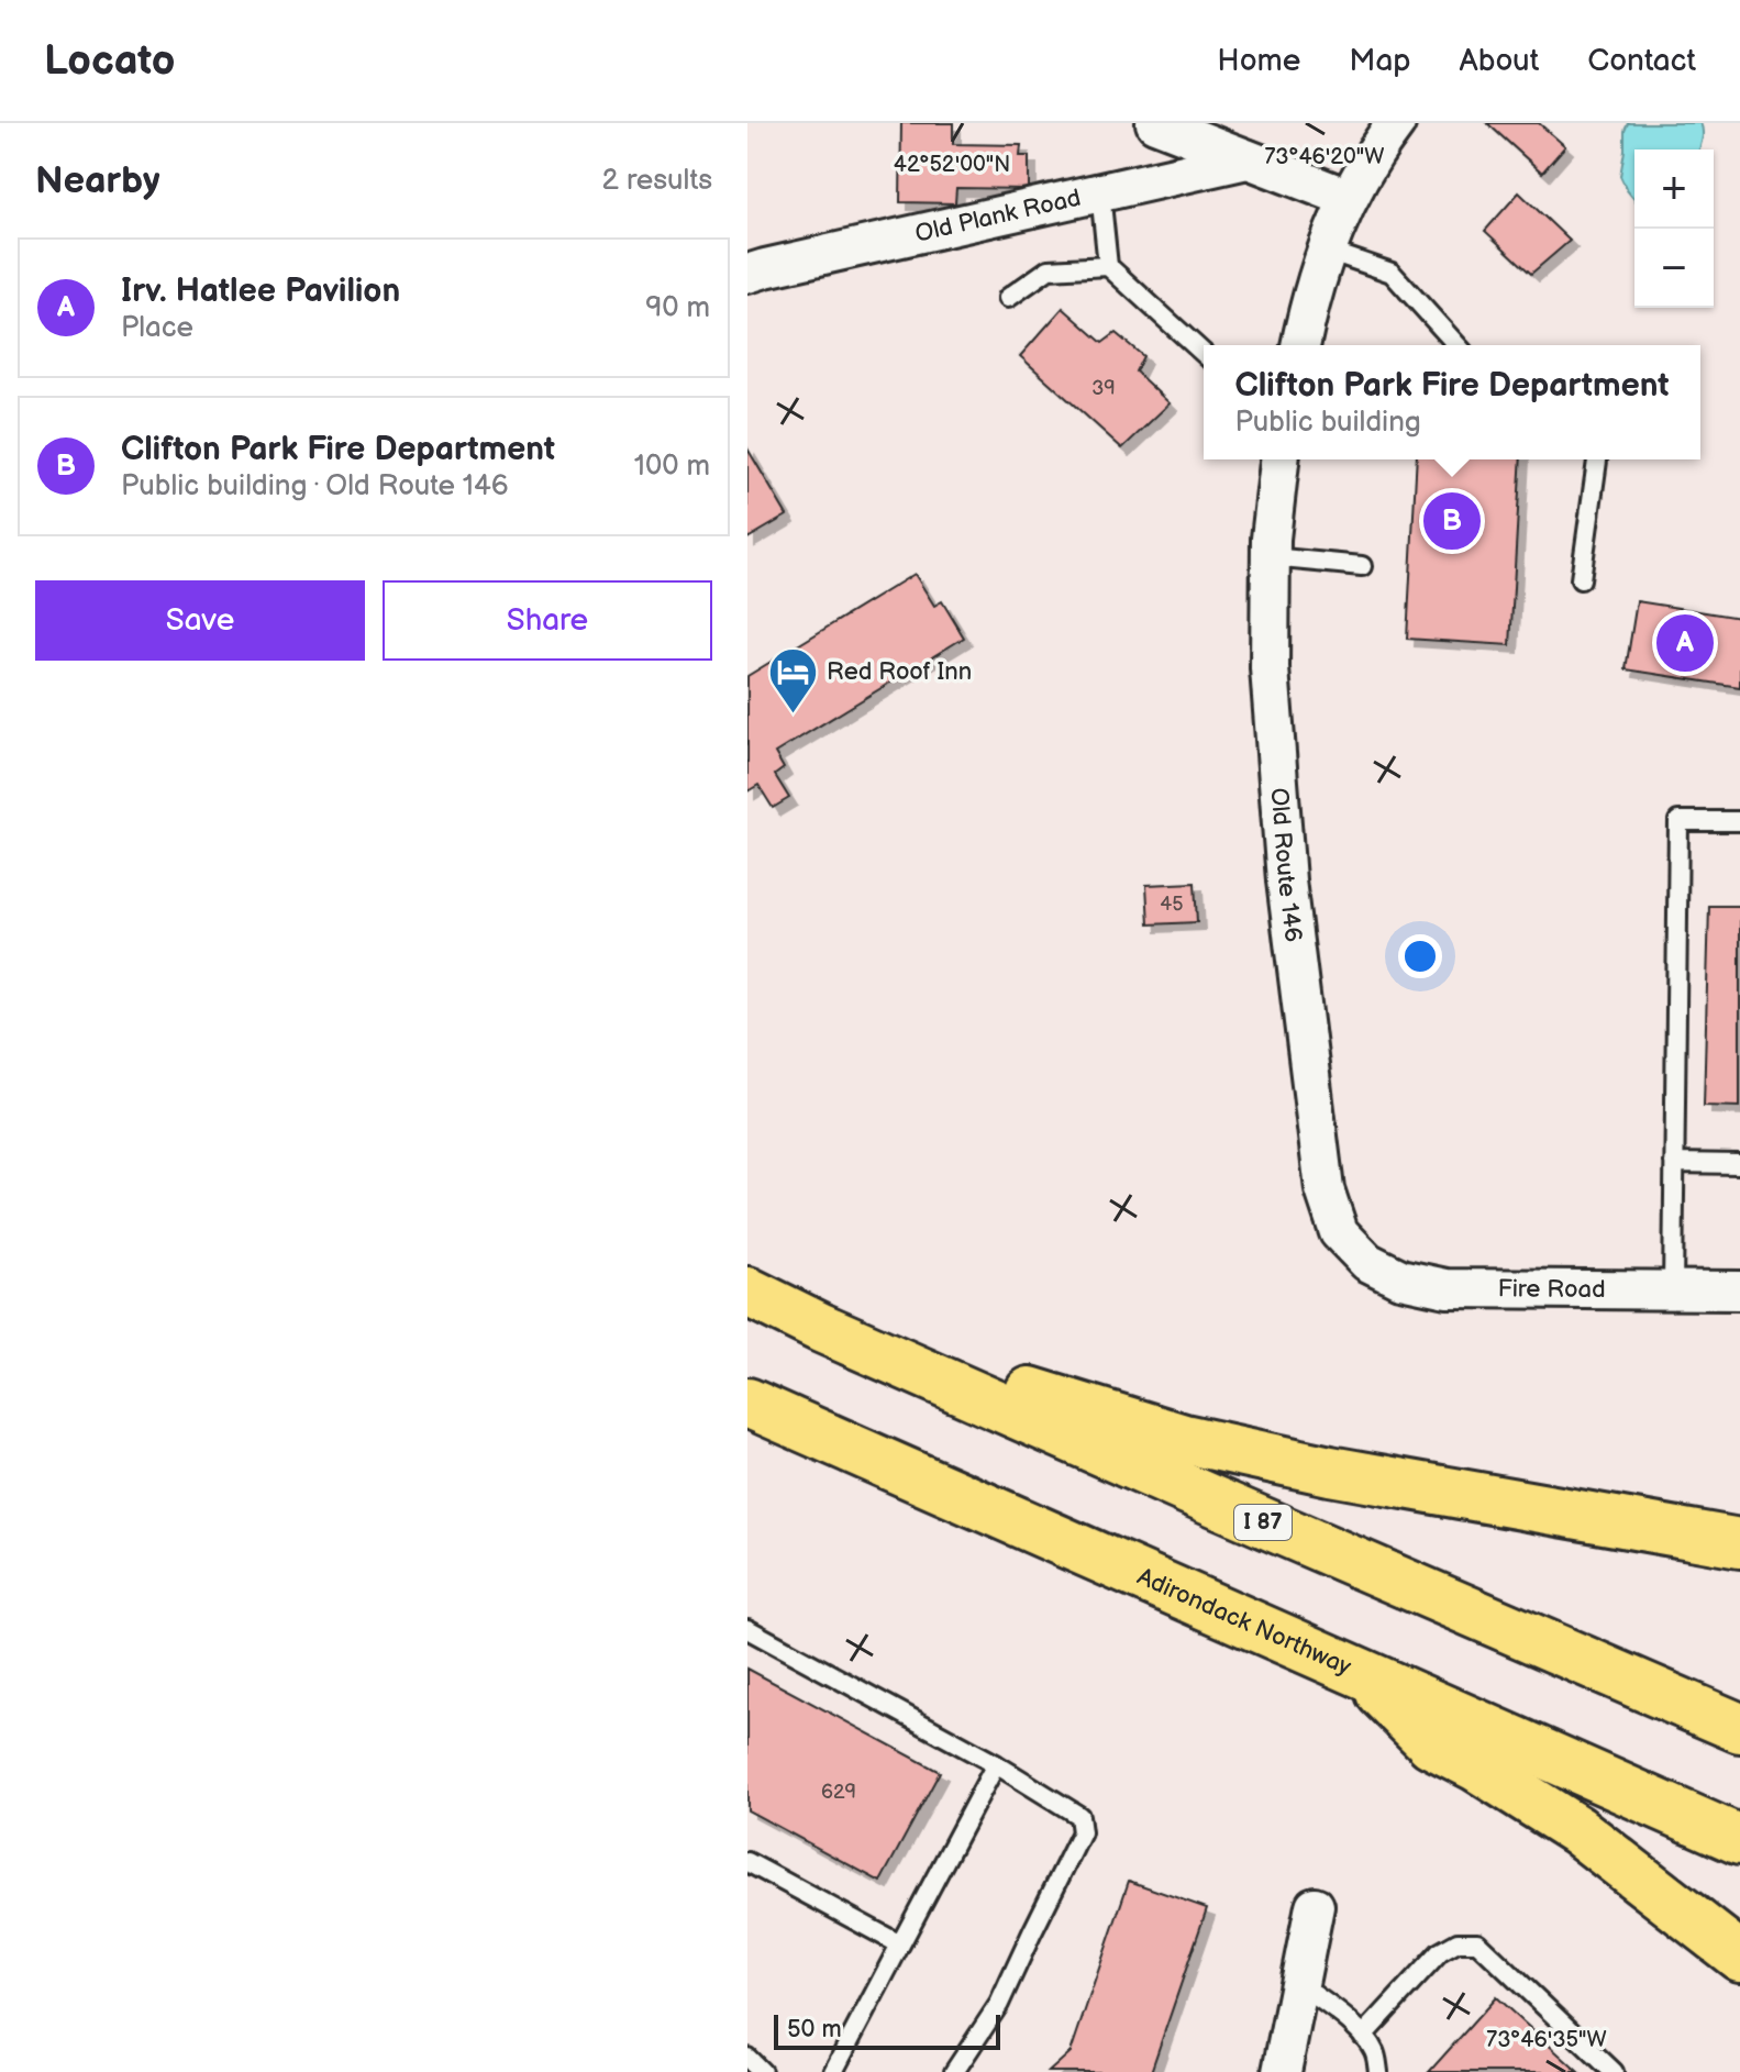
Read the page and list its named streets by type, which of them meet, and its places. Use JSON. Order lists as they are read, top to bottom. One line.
{"streets":{"highway":["I 87","Adirondack Northway"],"street":["Old Plank Road","Old Route 146","Fire Road"]},"crossings":[["Old Route 146","Fire Road"]],"places":{"hotel":["Red Roof Inn"]},"house_numbers":["39","45","629"],"scale_bar":"50 m","page":{"header":"Locato","nav":["Home","Map","About","Contact"],"heading":["Nearby","2 results"],"map_buttons":["+","−"],"list":[{"mark":"A","name":"Irv. Hatlee Pavilion","note":"Place","value":"90 m"},{"mark":"B","name":"Clifton Park Fire Department","note":"Public building · Old Route 146","value":"100 m"}],"popup":["Clifton Park Fire Department","Public building"],"pins":["B","A"],"buttons":["Save","Share"],"scale":"50 m"},"coordinates":["73°46'20\"W","42°52'00\"N","73°46'35\"W"]}
